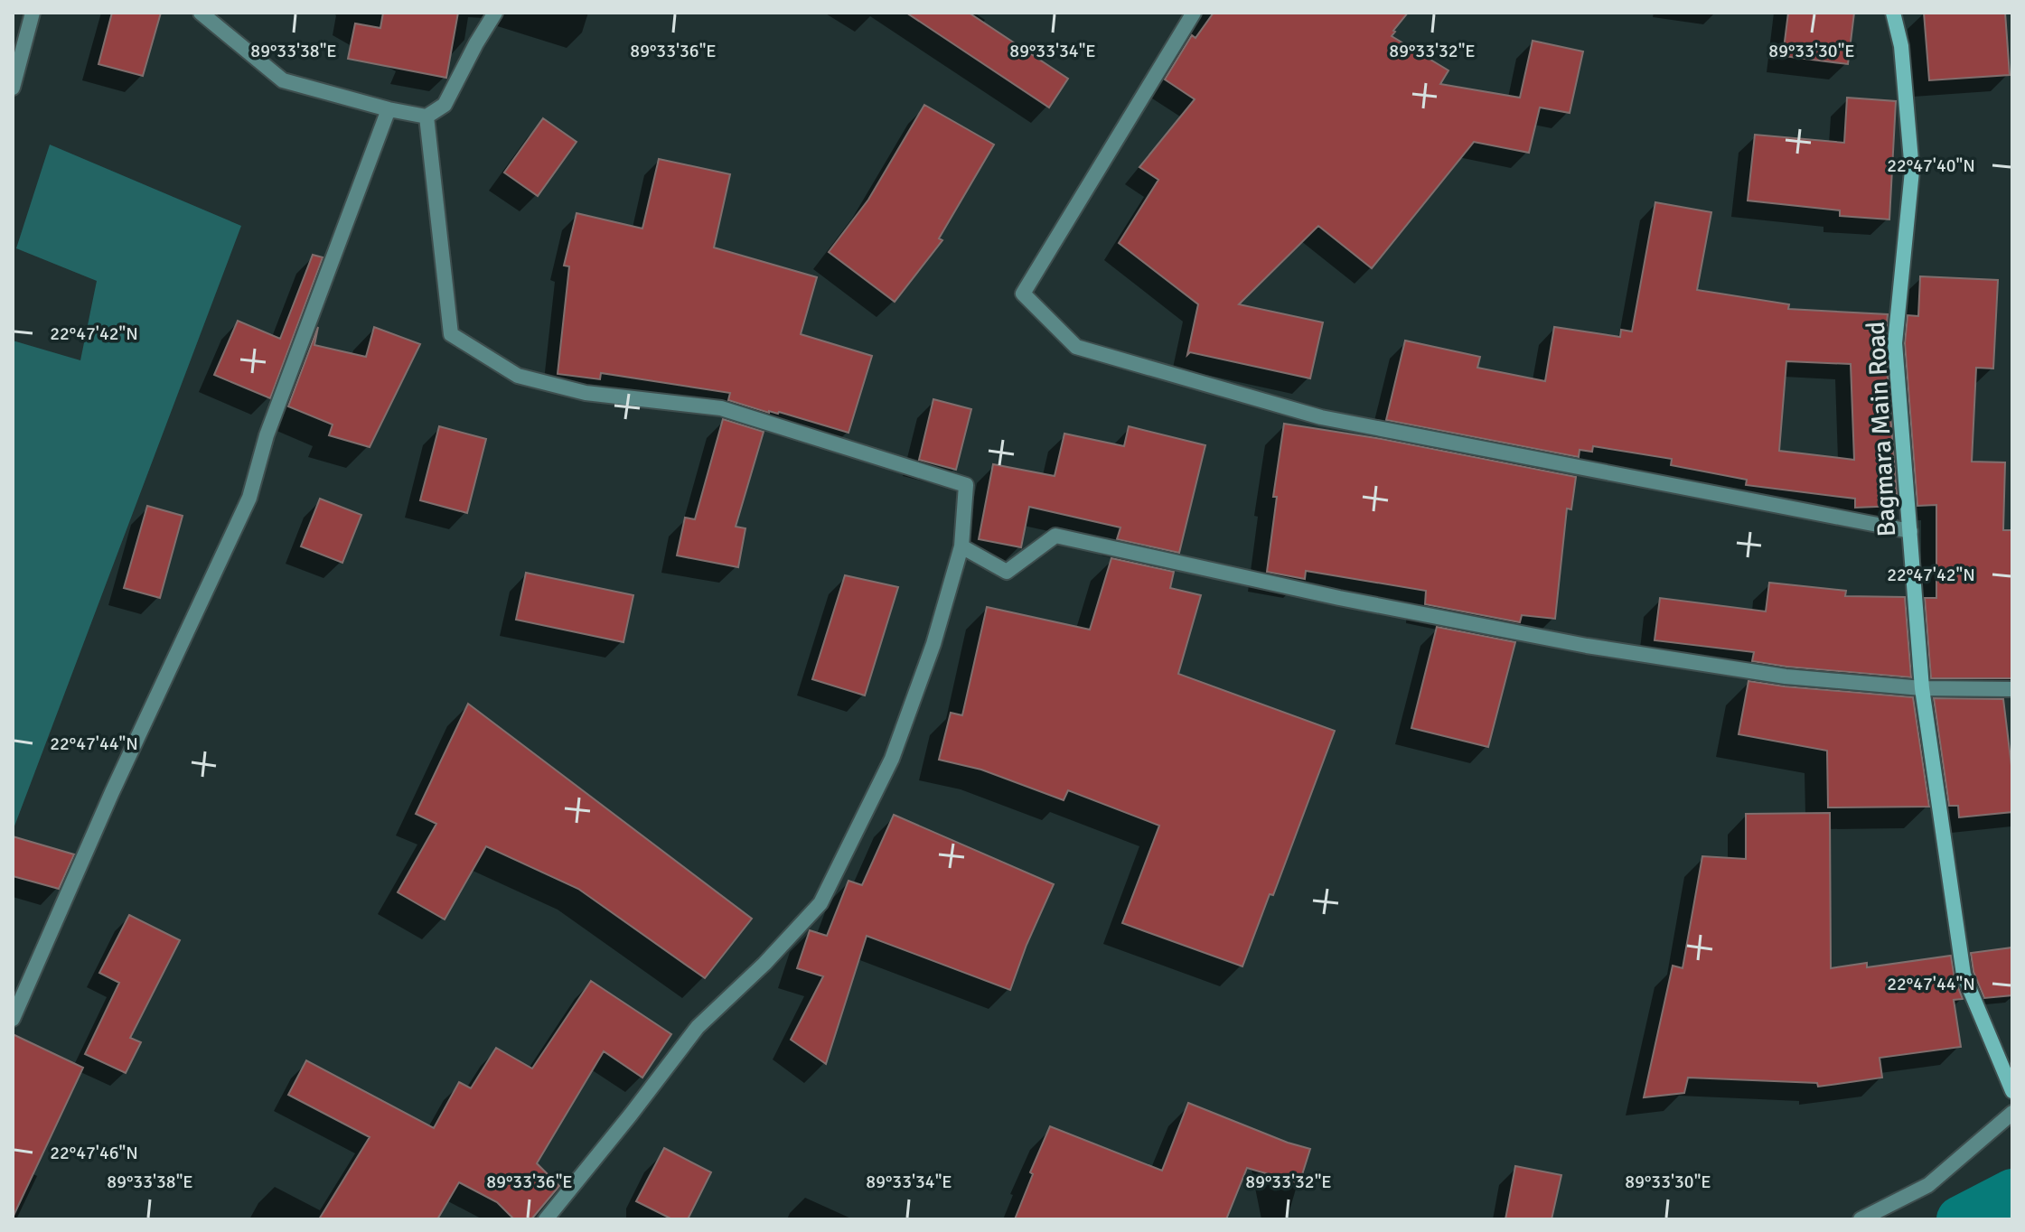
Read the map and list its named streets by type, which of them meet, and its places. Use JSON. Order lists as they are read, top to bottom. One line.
{"streets":{"street":["Bagmara Main Road"]},"coordinates":["89°33'38\"E","89°33'36\"E","89°33'34\"E","89°33'32\"E","89°33'30\"E","22°47'40\"N","22°47'42\"N","22°47'44\"N","22°47'46\"N"]}
